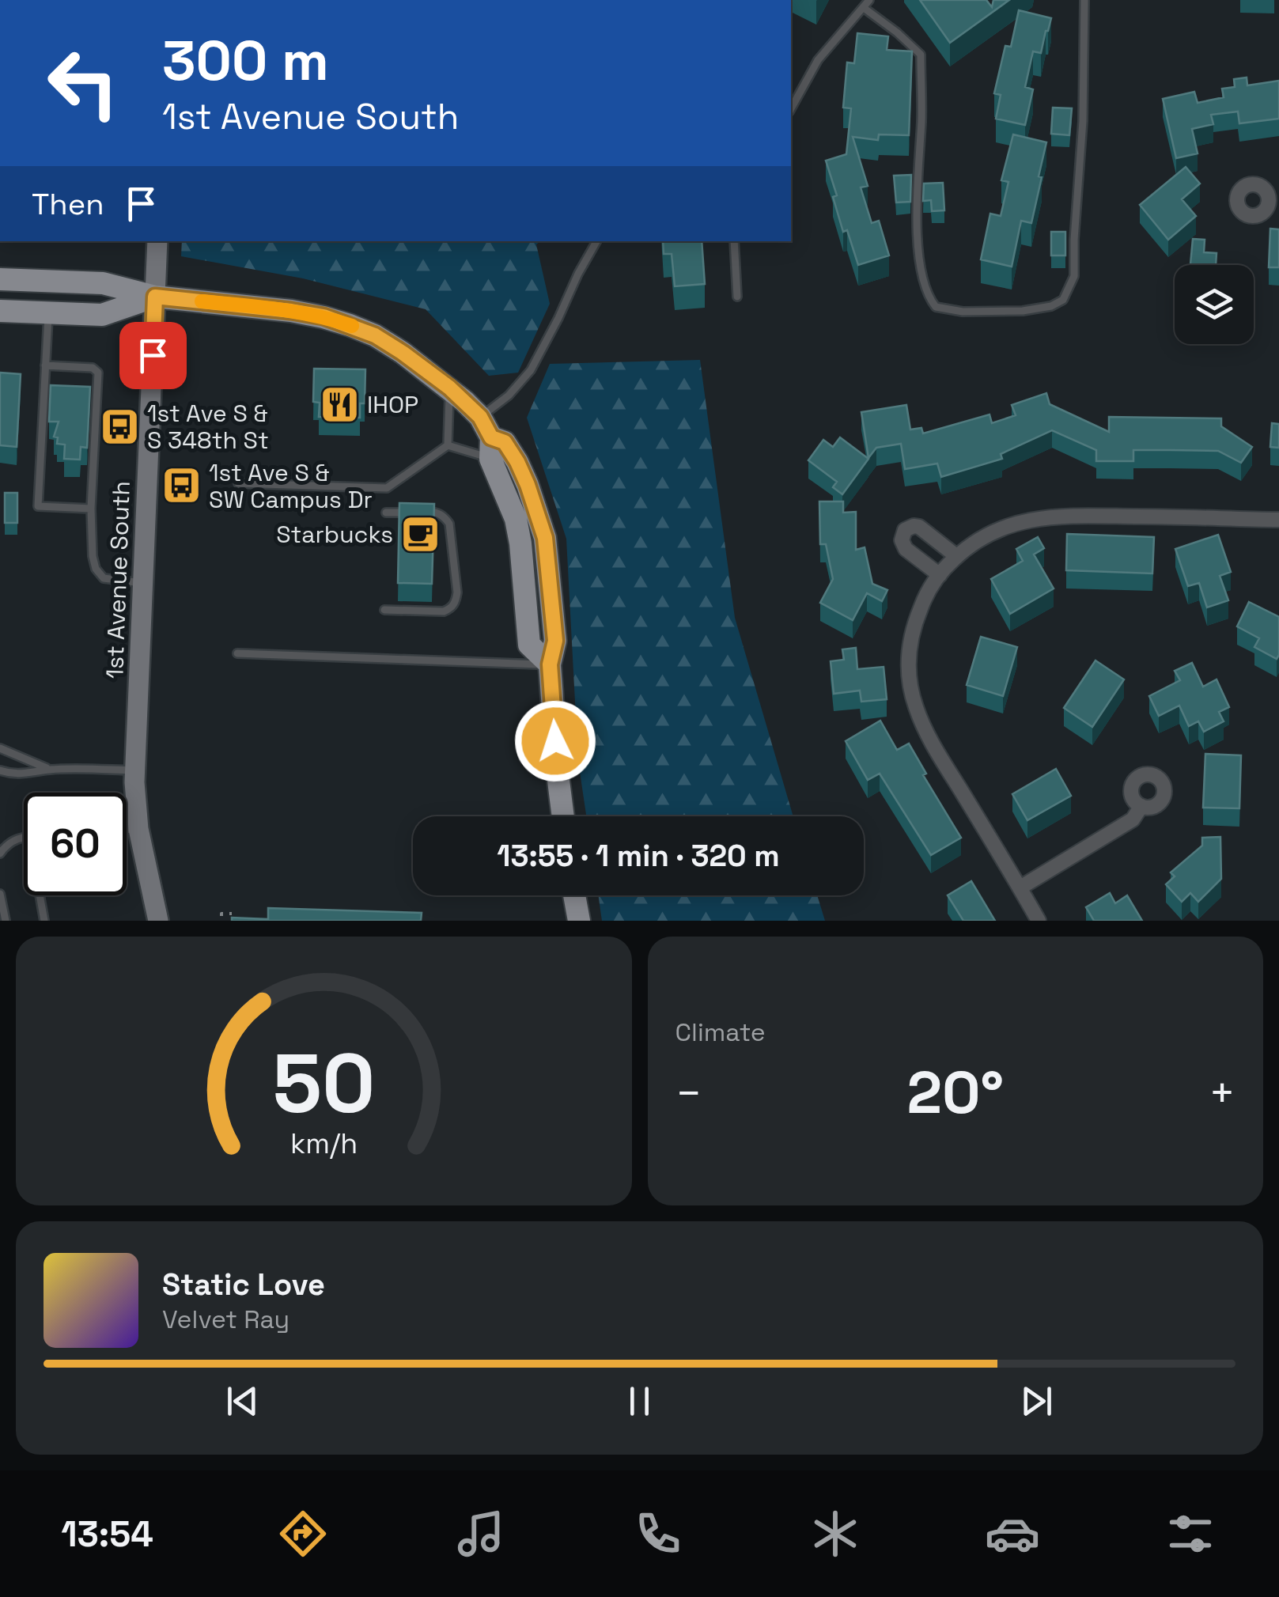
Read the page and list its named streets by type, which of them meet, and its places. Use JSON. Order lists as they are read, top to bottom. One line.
{"streets":{"main road":["1st Avenue South"]},"places":{"restaurant":["IHOP"],"bus stop":["1st Ave S & S 348th St","1st Ave S & SW Campus Dr"],"cafe":["Starbucks"]},"page":{"turn":["300 m","1st Avenue South"],"then":"Then","limit":"60","trip":"13:55 · 1 min · 320 m","tile":"Climate","heat":["−","20°","+"],"song":["Static Love","Velvet Ray"],"tabs":"13:54","gauge":["50","km/h"]}}
